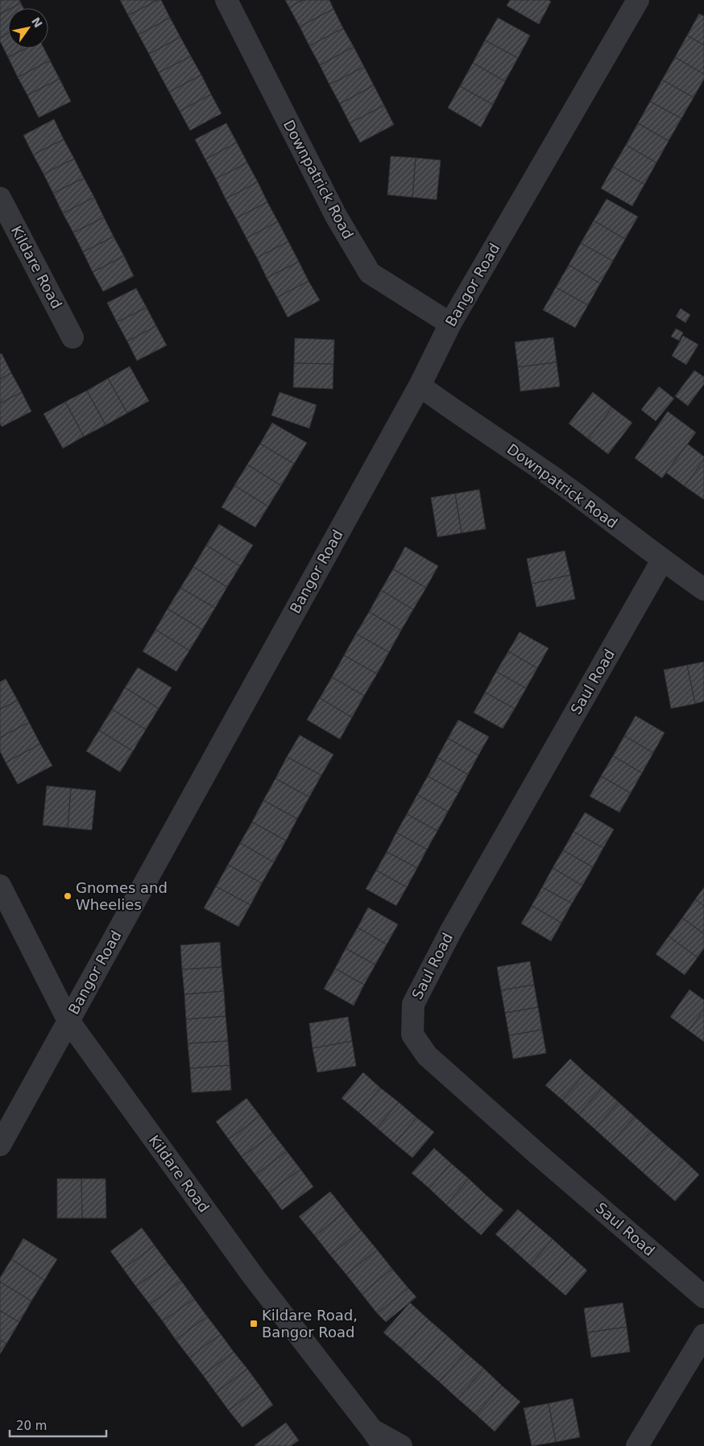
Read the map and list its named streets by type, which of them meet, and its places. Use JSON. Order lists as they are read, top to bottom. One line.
{"streets":{"street":["Downpatrick Road","Kildare Road","Bangor Road","Saul Road"]},"crossings":[["Downpatrick Road","Bangor Road"],["Downpatrick Road","Saul Road"],["Kildare Road","Bangor Road"]],"places":{"other":["Gnomes and Wheelies"],"transit":["Kildare Road, Bangor Road"]},"scale_bar":"20 m","north":"top right"}
